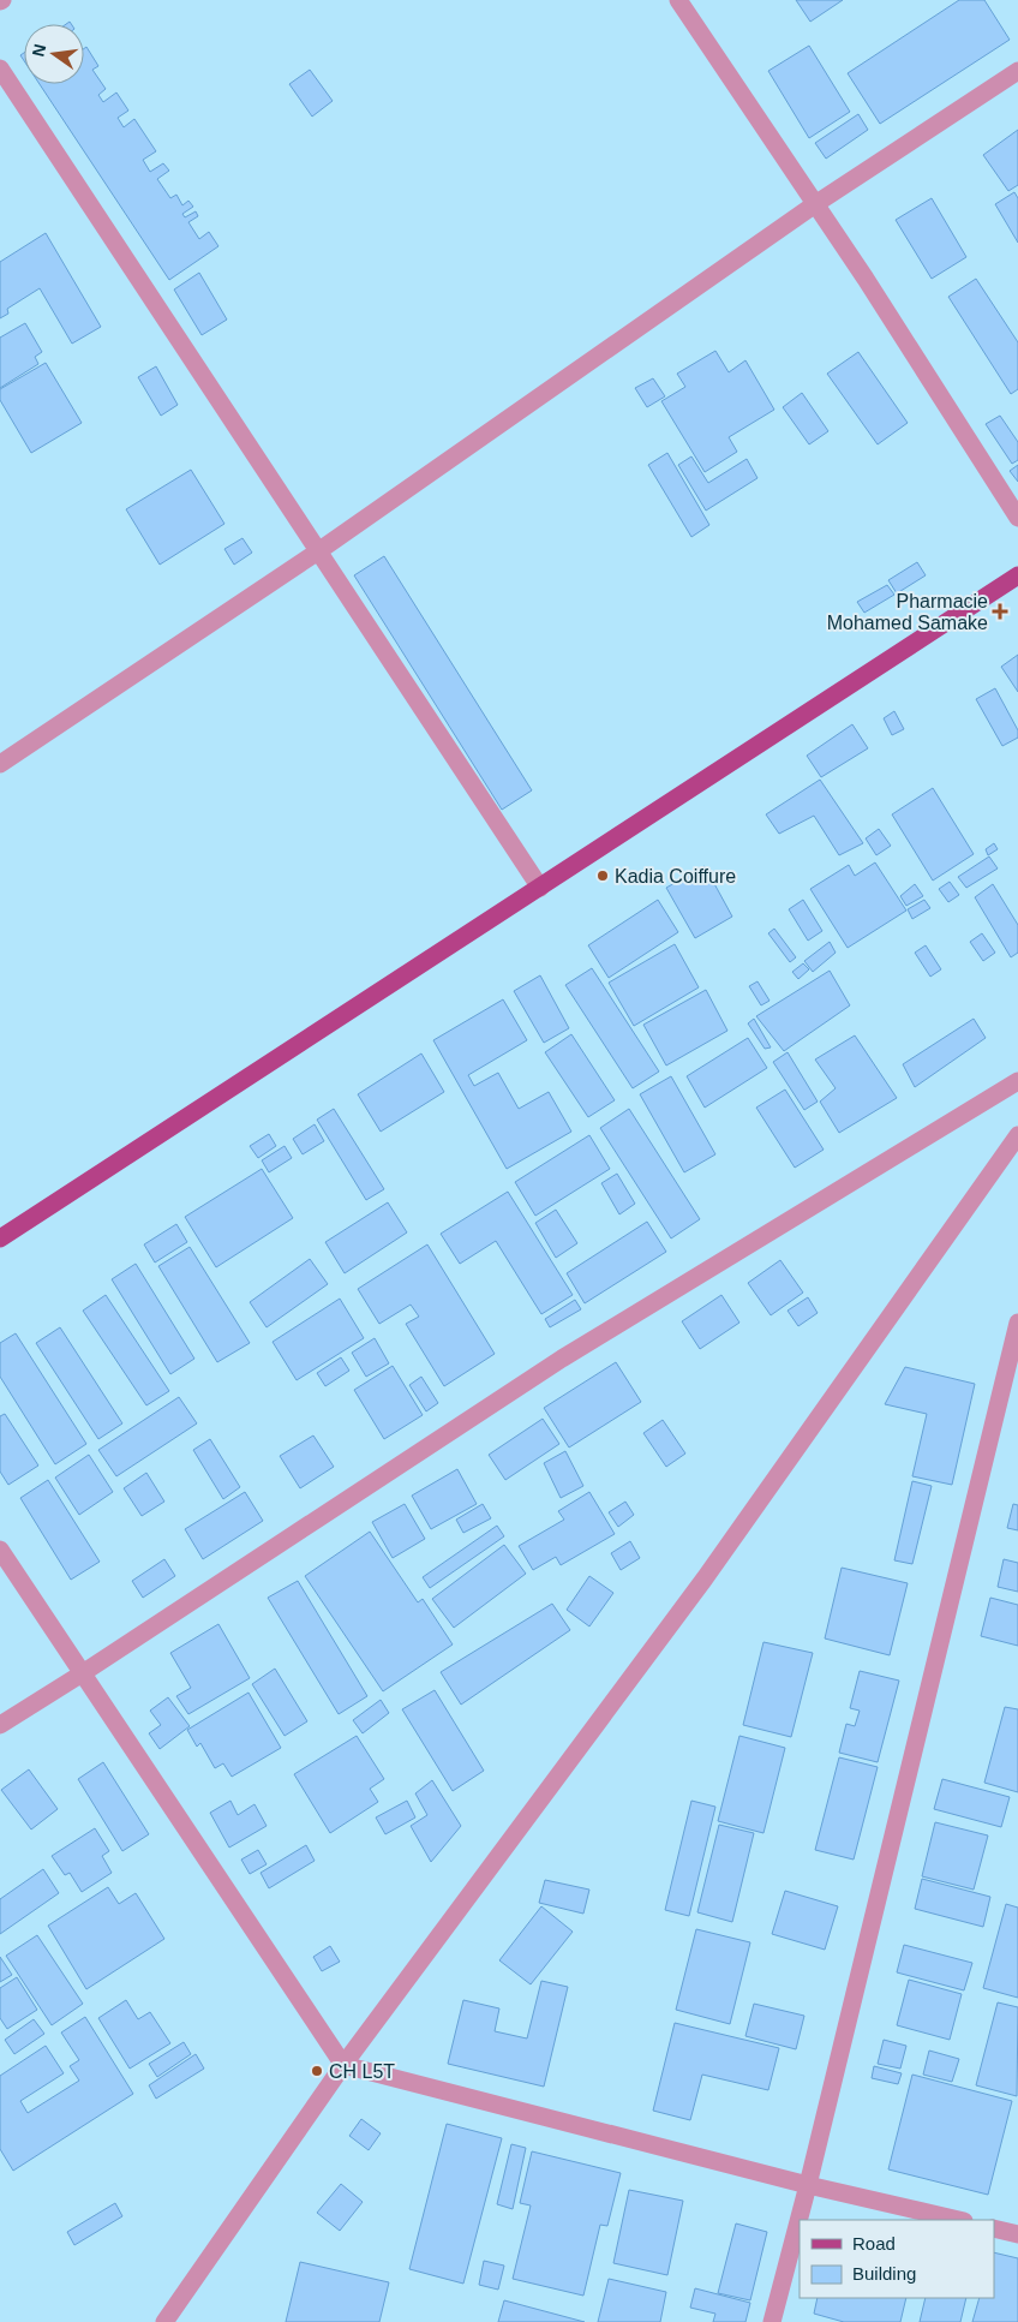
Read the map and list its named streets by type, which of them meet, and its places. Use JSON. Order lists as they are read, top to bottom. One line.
{"places":{"health":["Pharmacie Mohamed Samake"],"other":["Kadia Coiffure","CH L5T"]},"legend":["Road","Building"],"north":"left"}
